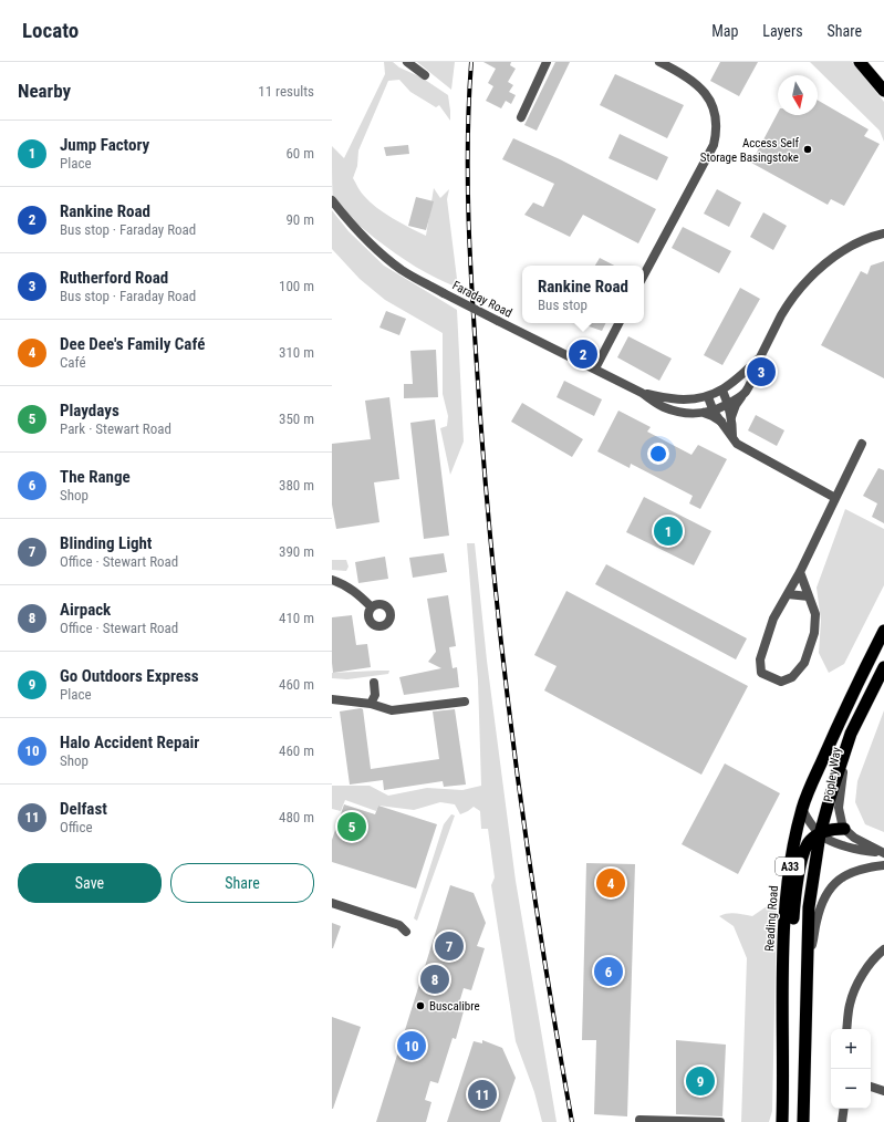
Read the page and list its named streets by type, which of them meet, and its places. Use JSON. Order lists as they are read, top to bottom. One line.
{"streets":{"highway":["A33","Reading Road"],"street":["Faraday Road","Popley Way"]},"crossings":[["Popley Way","A33"],["A33","Reading Road"]],"places":["Access Self Storage Basingstoke","Buscalibre"],"north":"bottom","page":{"header":"Locato","nav":["Map","Layers","Share"],"heading":["Nearby","11 results"],"list":[{"mark":"1","name":"Jump Factory","note":"Place","value":"60 m"},{"mark":"2","name":"Rankine Road","note":"Bus stop · Faraday Road","value":"90 m"},{"mark":"3","name":"Rutherford Road","note":"Bus stop · Faraday Road","value":"100 m"},{"mark":"4","name":"Dee Dee's Family Café","note":"Café","value":"310 m"},{"mark":"5","name":"Playdays","note":"Park · Stewart Road","value":"350 m"},{"mark":"6","name":"The Range","note":"Shop","value":"380 m"},{"mark":"7","name":"Blinding Light","note":"Office · Stewart Road","value":"390 m"},{"mark":"8","name":"Airpack","note":"Office · Stewart Road","value":"410 m"},{"mark":"9","name":"Go Outdoors Express","note":"Place","value":"460 m"},{"mark":"10","name":"Halo Accident Repair","note":"Shop","value":"460 m"},{"mark":"11","name":"Delfast","note":"Office","value":"480 m"}],"popup":["Rankine Road","Bus stop"],"pins":["2","3","1","5","4","7","6","8","10","9","11"],"buttons":["Save","Share"],"map_buttons":["+","−"]}}
